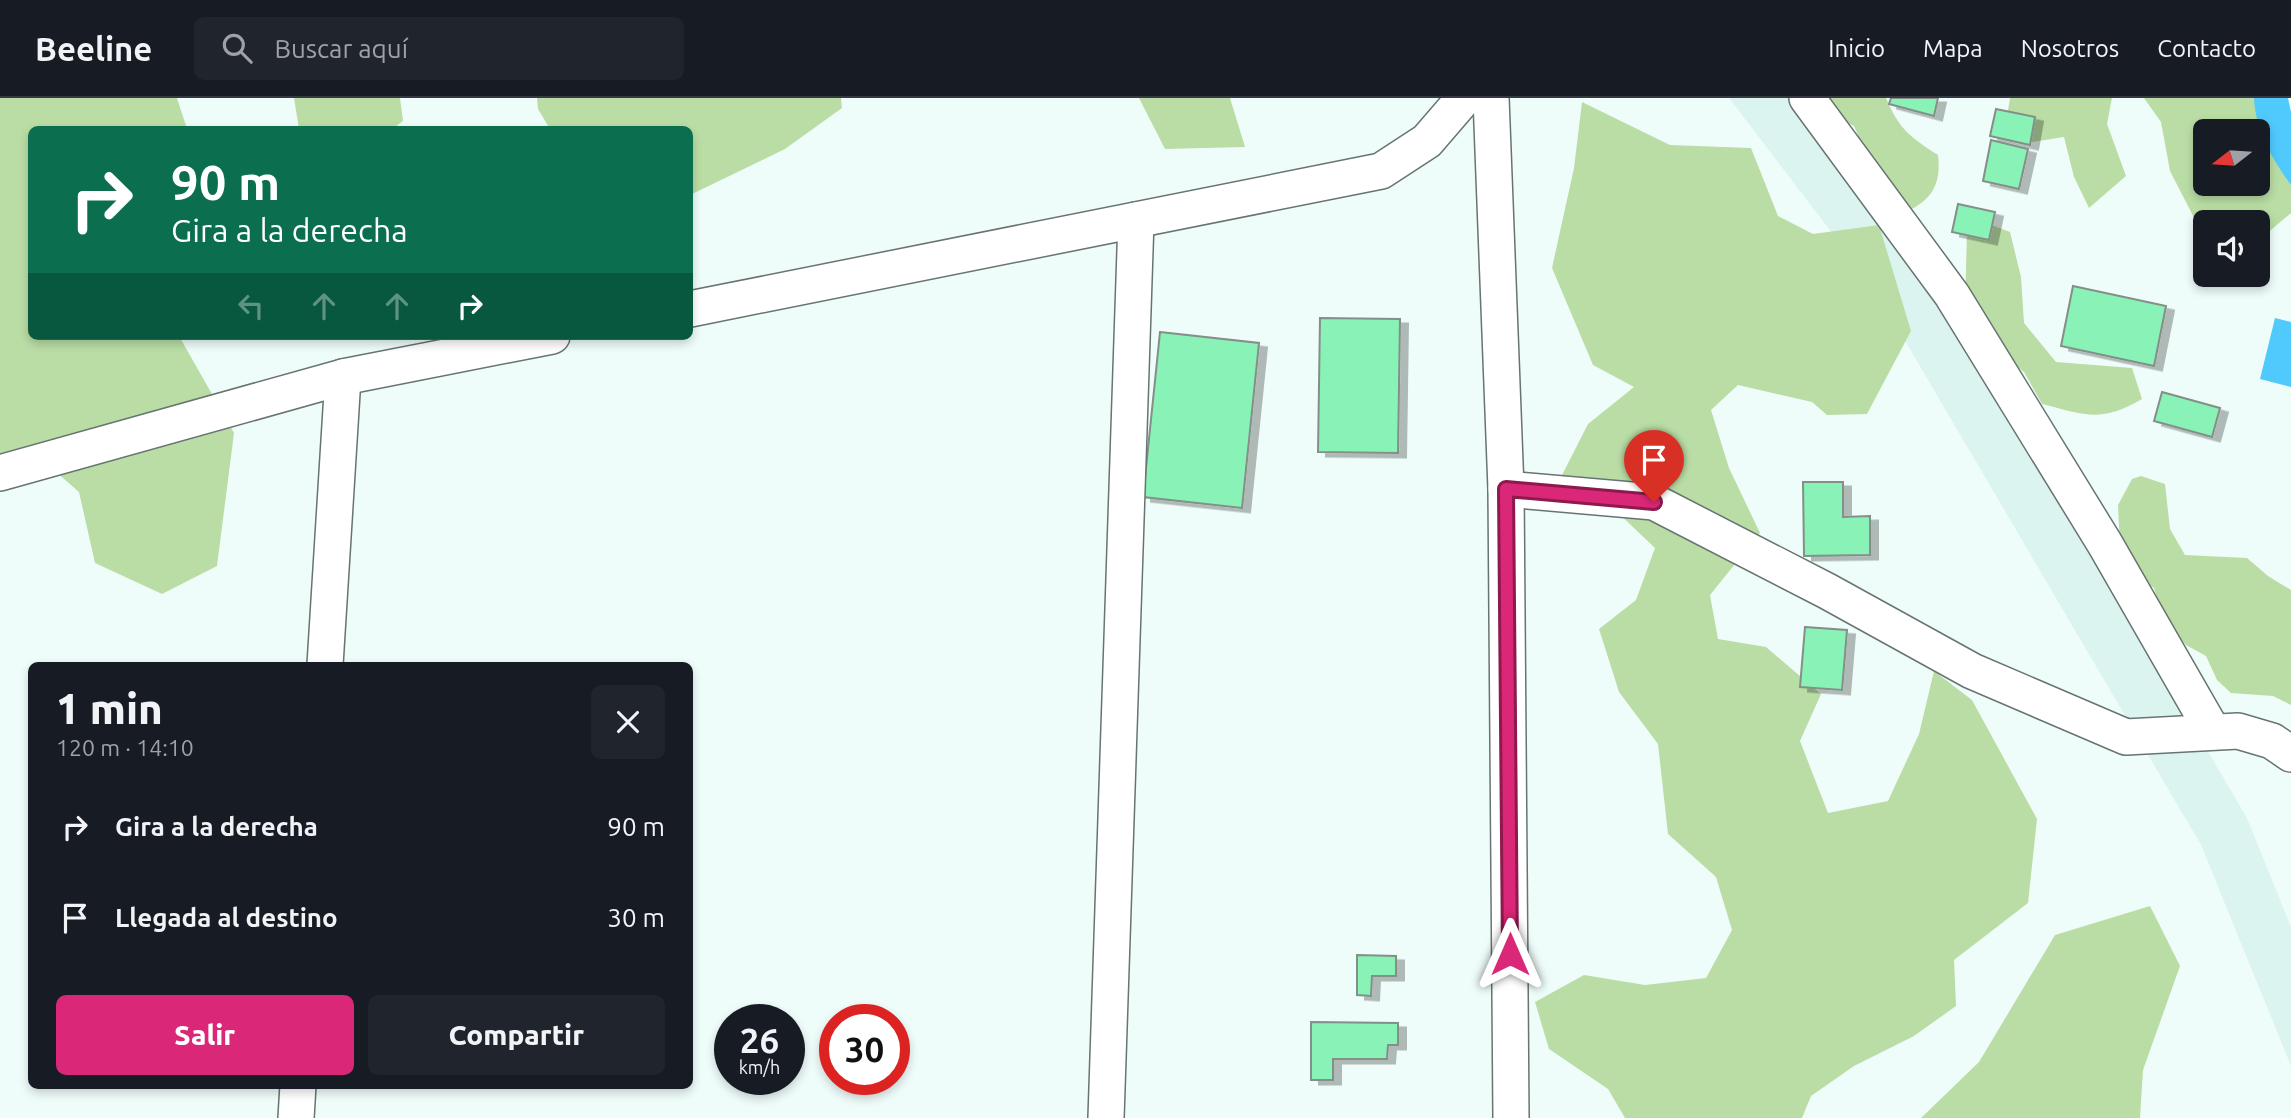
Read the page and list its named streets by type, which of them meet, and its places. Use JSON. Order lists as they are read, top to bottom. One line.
{"north":"left","page":{"header":"Beeline","search":"Buscar aquí","nav":["Inicio","Mapa","Nosotros","Contacto"],"turn":["90 m","Gira a la derecha"],"heading":["1 min","120 m · 14:10"],"list":[{"name":"Gira a la derecha","value":"90 m"},{"name":"Llegada al destino","value":"30 m"}],"buttons":["Salir","Compartir"],"speed":"26 km/h","limit":"30"}}
